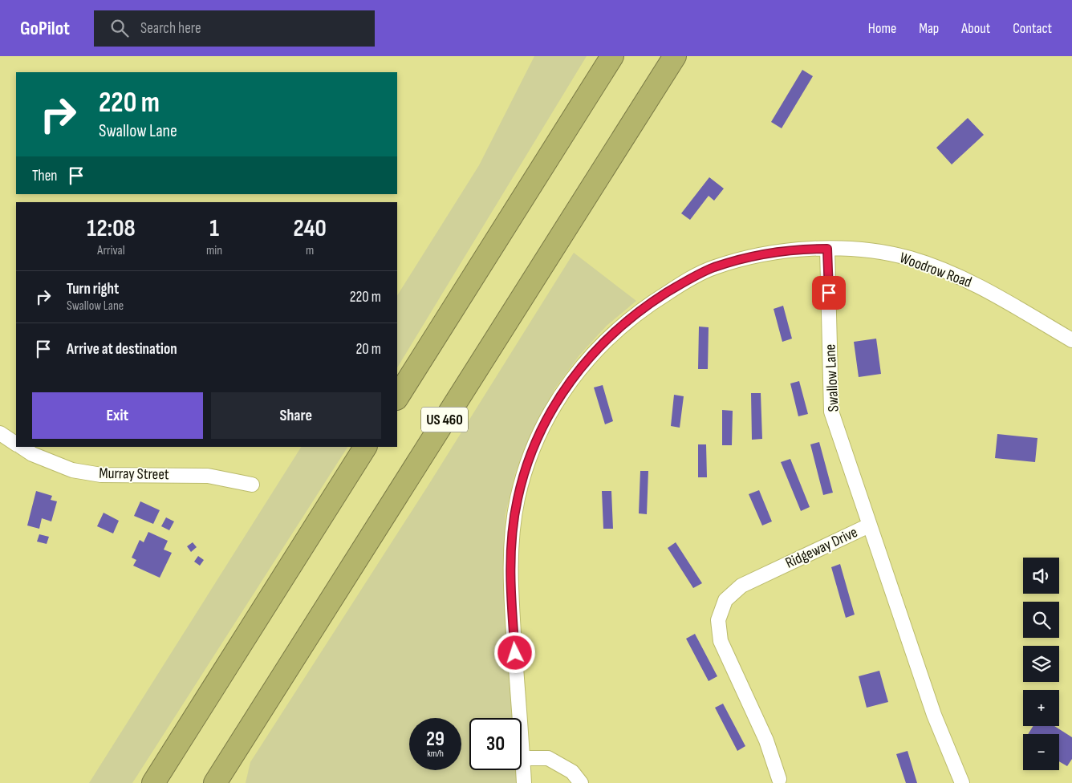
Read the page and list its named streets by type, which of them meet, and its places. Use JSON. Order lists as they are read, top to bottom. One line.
{"streets":{"highway":["US 460"],"street":["Woodrow Road","Swallow Lane","Murray Street","Ridgeway Drive"]},"crossings":[["Woodrow Road","Swallow Lane"],["Swallow Lane","Ridgeway Drive"]],"page":{"header":"GoPilot","search":"Search here","nav":["Home","Map","About","Contact"],"turn":["220 m","Swallow Lane"],"then":"Then","eta":["12:08","Arrival","1","min","240","m"],"list":[{"name":"Turn right","note":"Swallow Lane","value":"220 m"},{"name":"Arrive at destination","value":"20 m"}],"buttons":["Exit","Share"],"map_buttons":["+","−"],"speed":"29 km/h","limit":"30"}}
